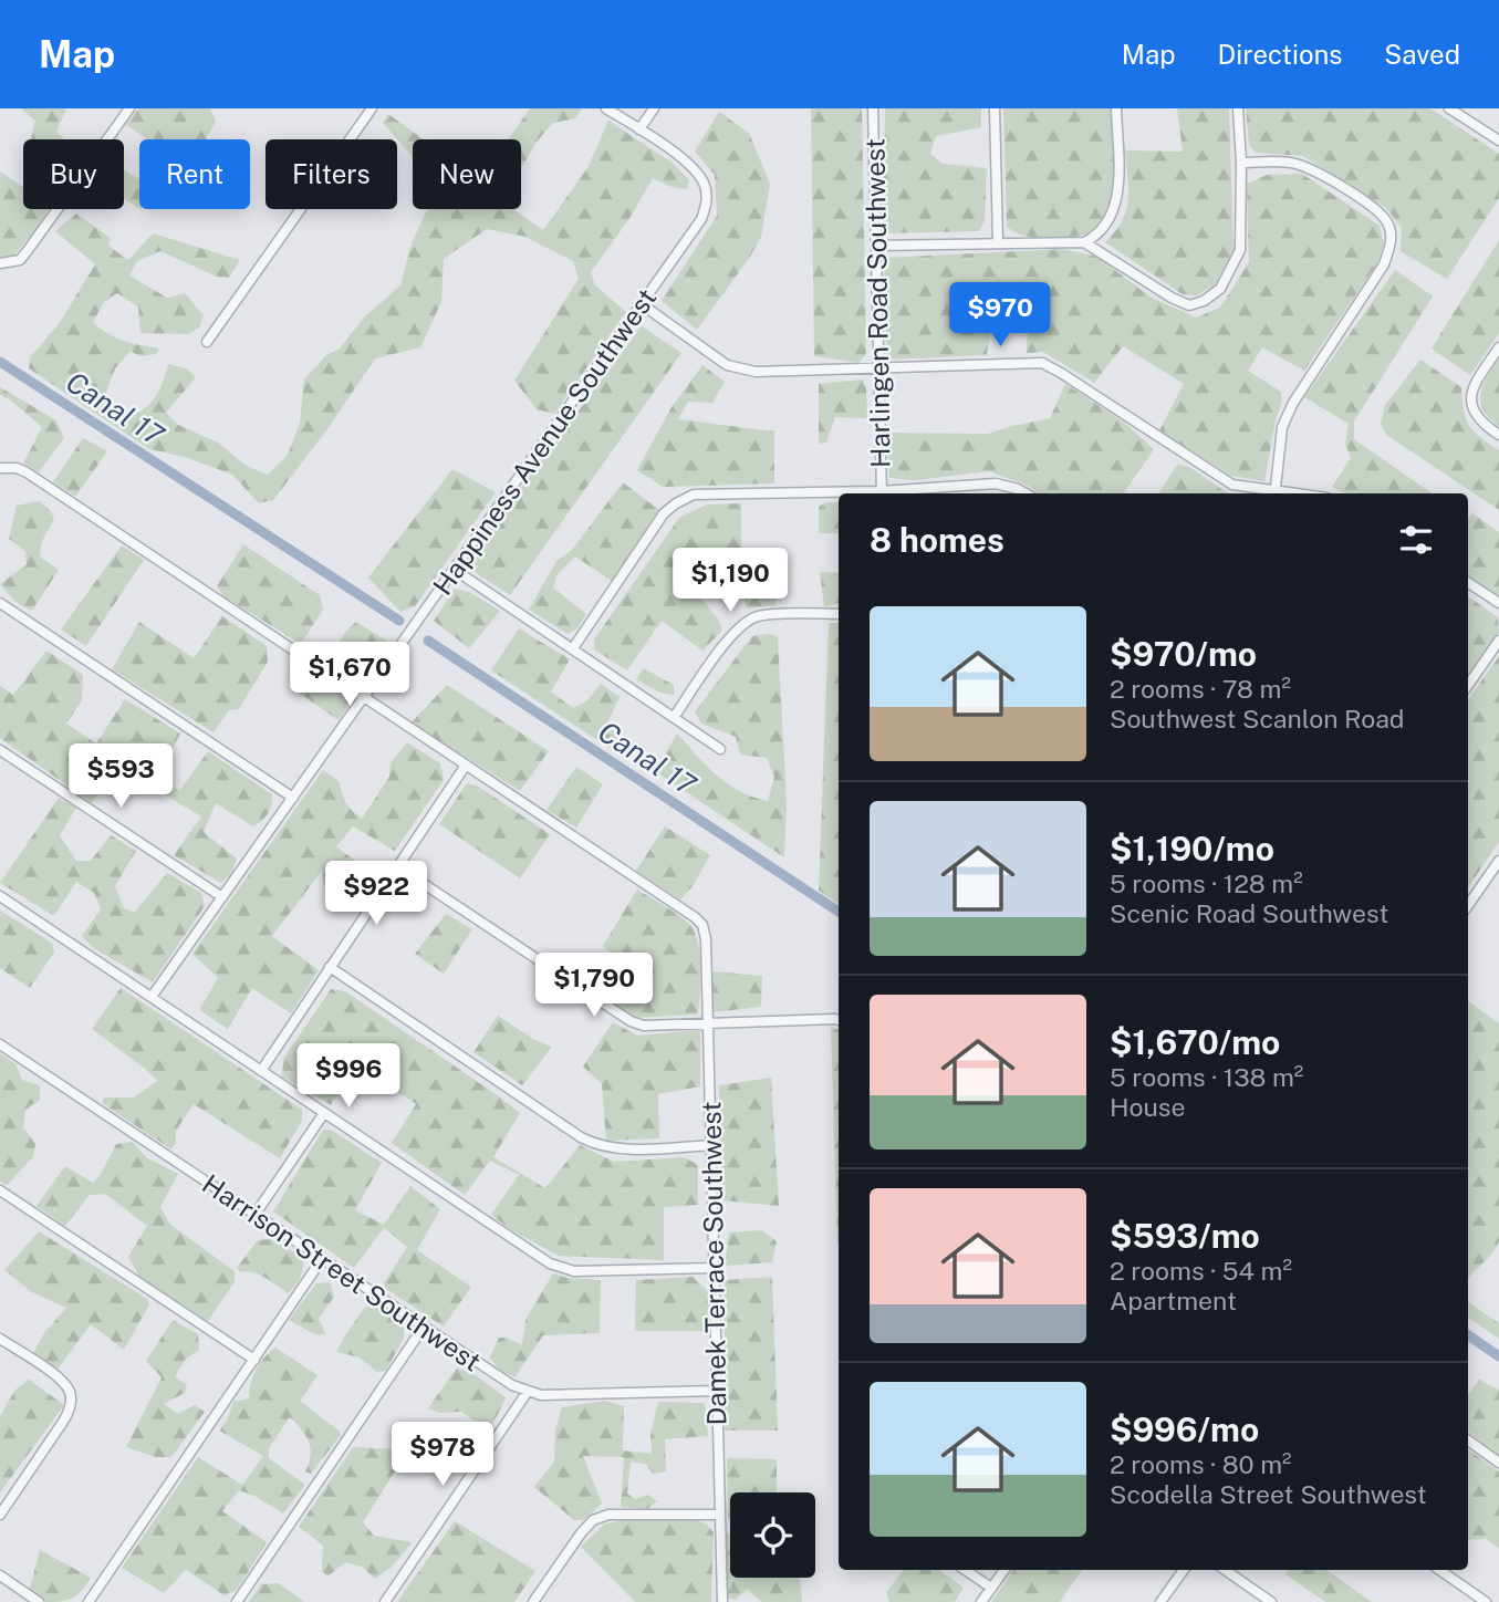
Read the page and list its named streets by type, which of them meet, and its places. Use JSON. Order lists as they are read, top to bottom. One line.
{"streets":{"street":["Harlingen Road Southwest","Happiness Avenue Southwest","Damek Terrace Southwest","Harrison Street Southwest"]},"water":["Canal 17"],"page":{"header":"Map","nav":["Map","Directions","Saved"],"chip":["Buy","Rent","Filters","New"],"price":["$970","$1,190","$1,670","$593","$922","$1,790","$996","$978"],"heading":"8 homes","list":[{"name":"$970/mo","note":"2 rooms · 78 m² · Southwest Scanlon Road"},{"name":"$1,190/mo","note":"5 rooms · 128 m² · Scenic Road Southwest"},{"name":"$1,670/mo","note":"5 rooms · 138 m² · House"},{"name":"$593/mo","note":"2 rooms · 54 m² · Apartment"},{"name":"$996/mo","note":"2 rooms · 80 m² · Scodella Street Southwest"}]}}
